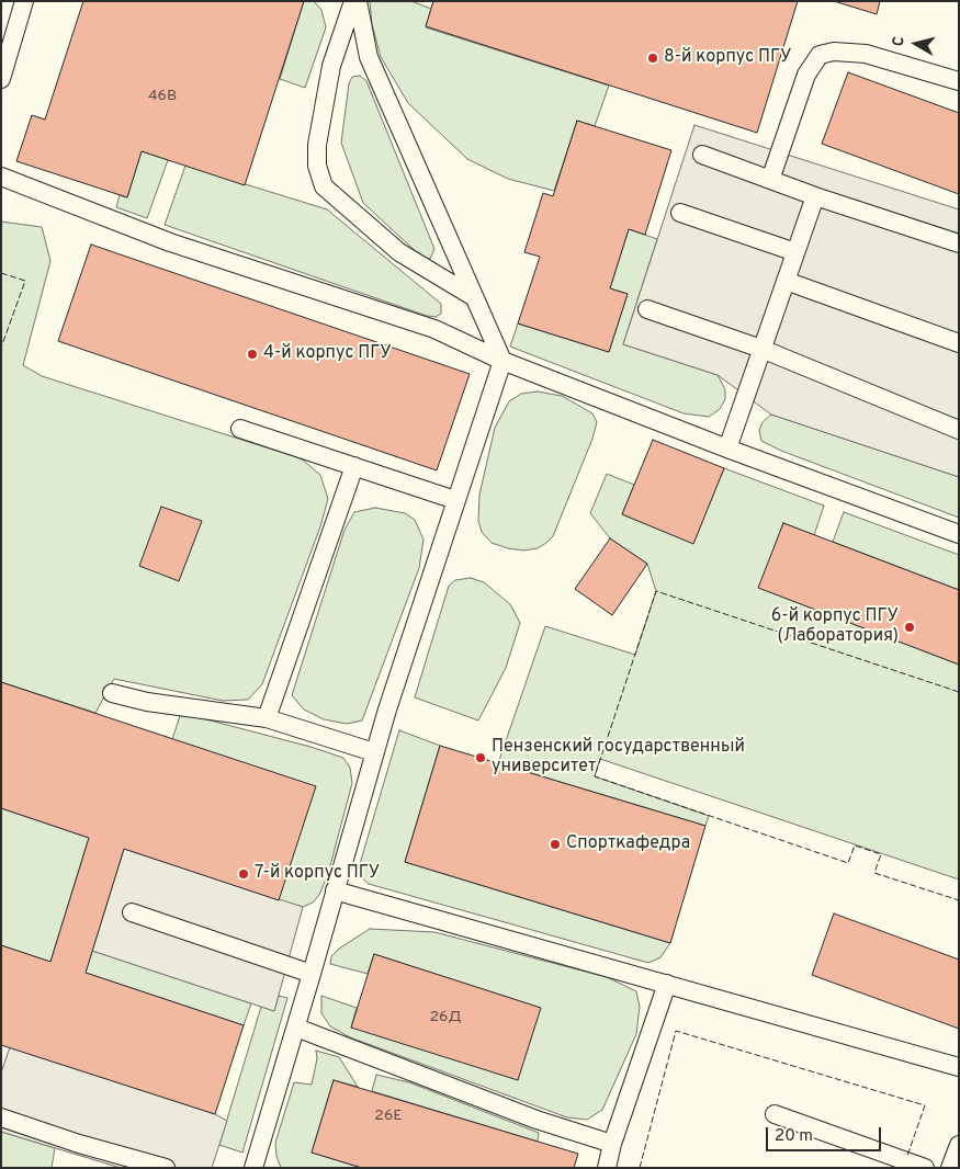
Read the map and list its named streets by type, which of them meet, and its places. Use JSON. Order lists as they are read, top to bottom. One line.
{"places":["8-й корпус ПГУ","4-й корпус ПГУ","6-й корпус ПГУ (Лаборатория)","Пензенский государственный университет","Спорткафедра","7-й корпус ПГУ"],"house_numbers":["46В","26Д","26Е"],"scale_bar":"20 m","north":"left"}
